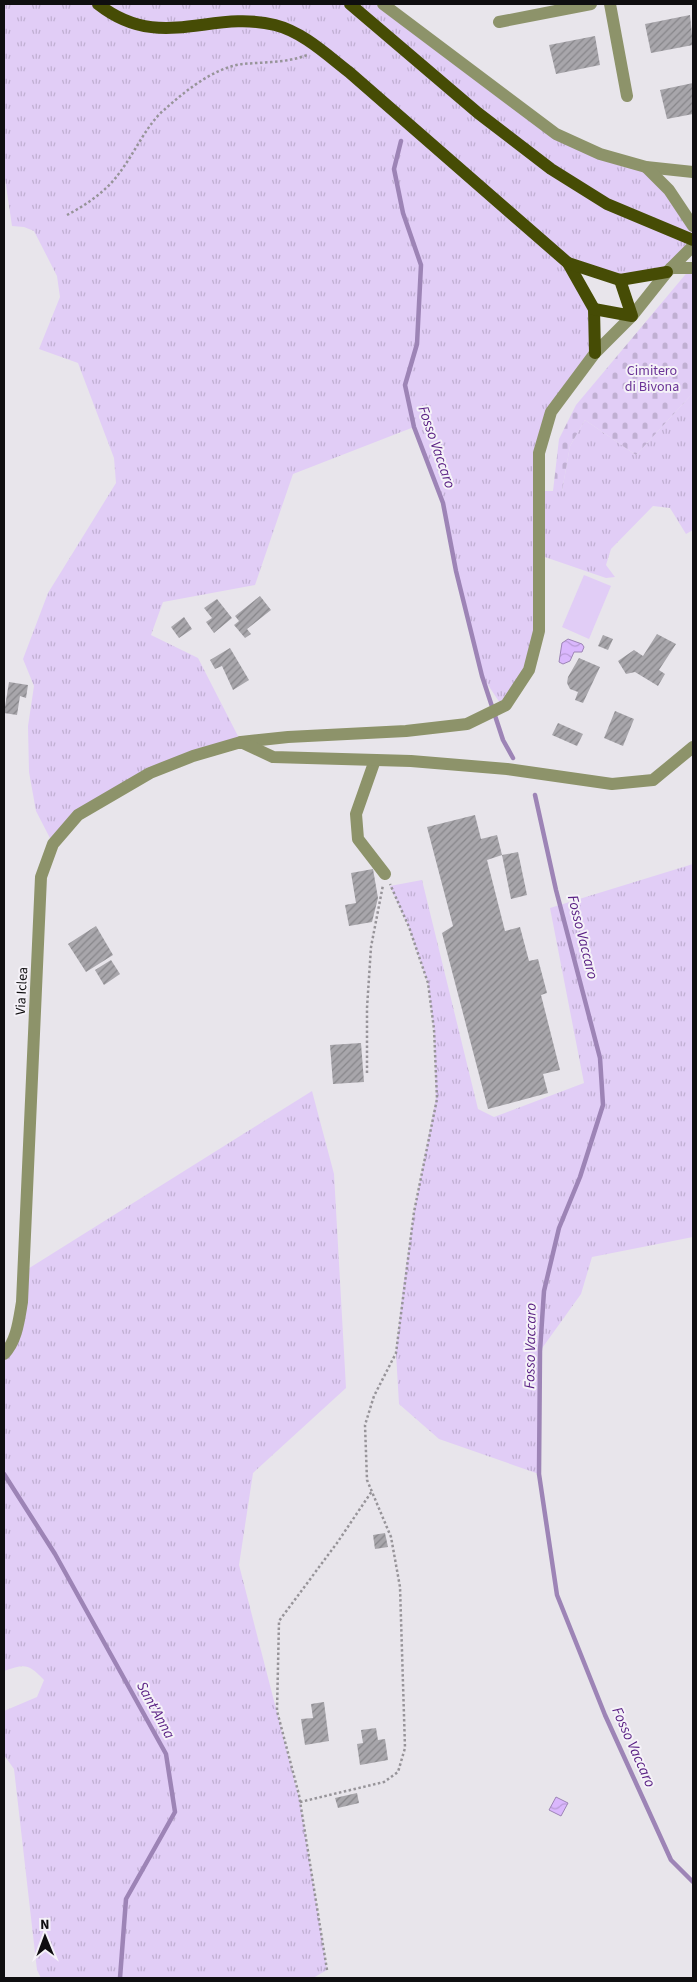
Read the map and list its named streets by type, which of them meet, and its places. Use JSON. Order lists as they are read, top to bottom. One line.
{"streets":{"street":["Via Iclea"]},"water":["Fosso Vaccaro","Sant'Anna"],"parks":["Cimitero di Bivona"],"north":"top"}
